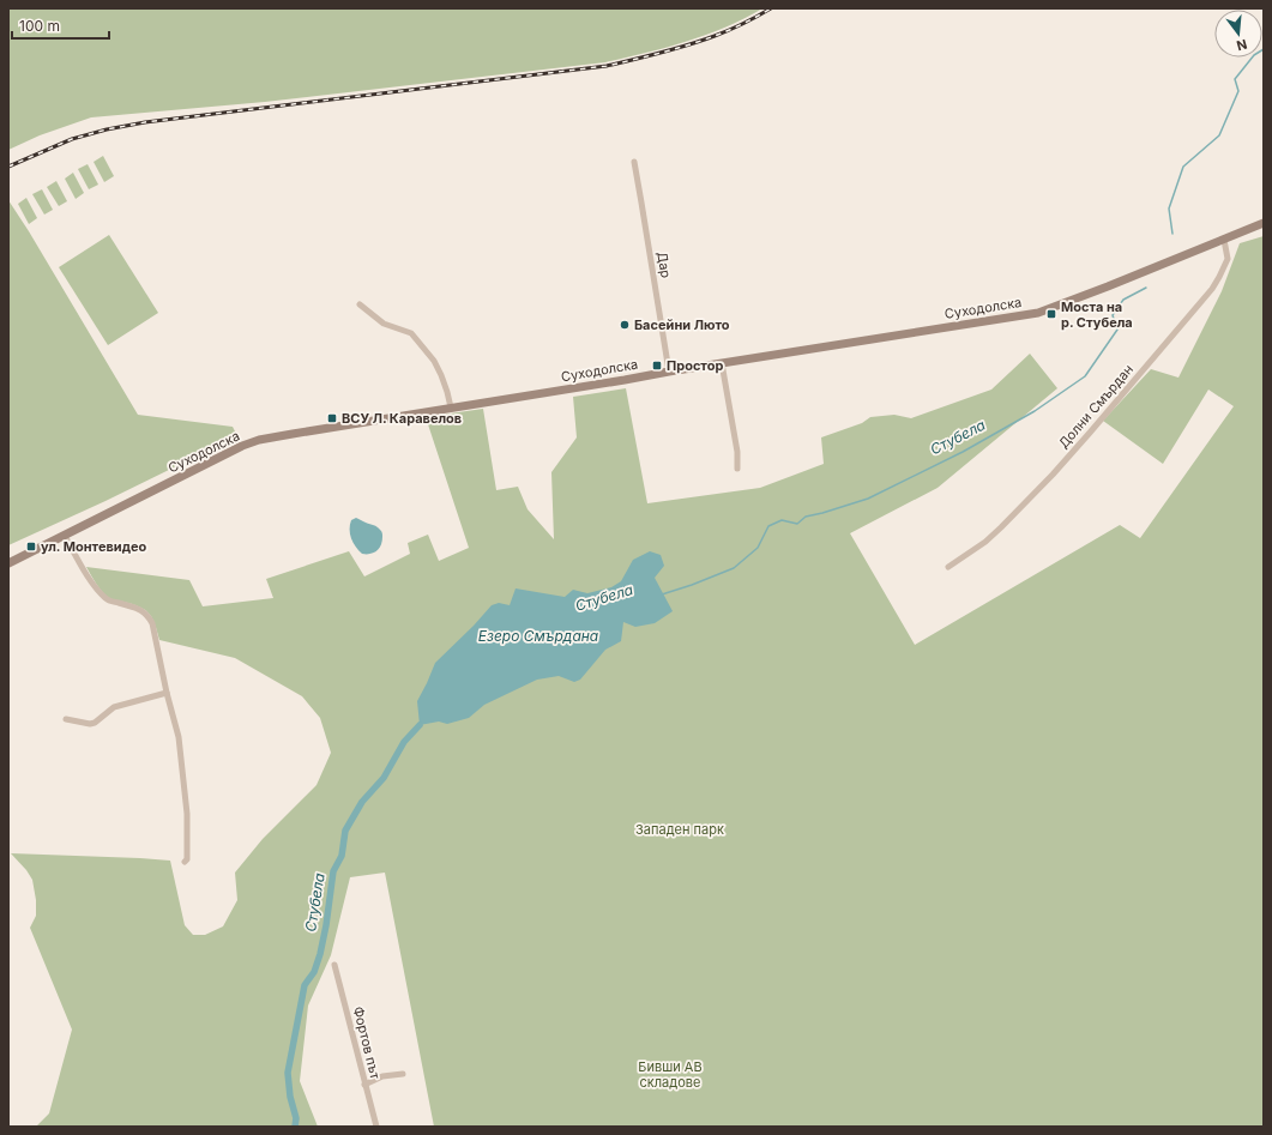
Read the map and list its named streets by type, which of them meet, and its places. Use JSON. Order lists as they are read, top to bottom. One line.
{"streets":{"street":["Дар","Суходолска","Долни Смърдан","Фортов път"]},"crossings":[["Дар","Суходолска"],["Суходолска","Долни Смърдан"]],"water":["Стубела","Езеро Смърдана"],"parks":["Западен парк","Бивши АВ складове"],"places":{"transit":["Моста на р. Стубела","Простор","ВСУ Л. Каравелов","ул. Монтевидео"],"other":["Басейни Люто"]},"scale_bar":"100 m","north":"bottom"}
